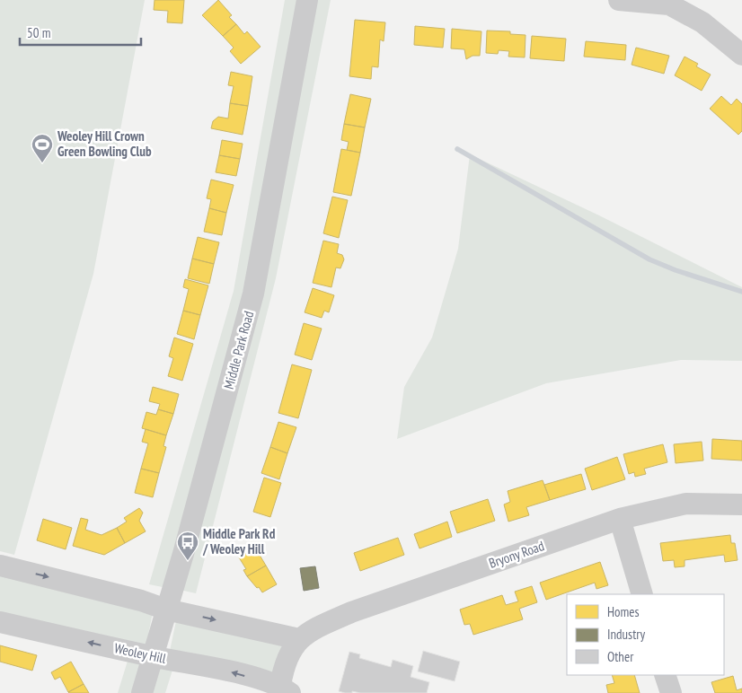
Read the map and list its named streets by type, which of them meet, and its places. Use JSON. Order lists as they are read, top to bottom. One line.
{"streets":{"street":["Middle Park Road","Bryony Road","Weoley Hill"]},"crossings":[["Middle Park Road","Weoley Hill"],["Bryony Road","Weoley Hill"]],"places":{"sports":["Weoley Hill Crown Green Bowling Club"],"bus stop":["Middle Park Rd / Weoley Hill"]},"legend":["Homes","Industry","Other"],"scale_bar":"50 m"}
